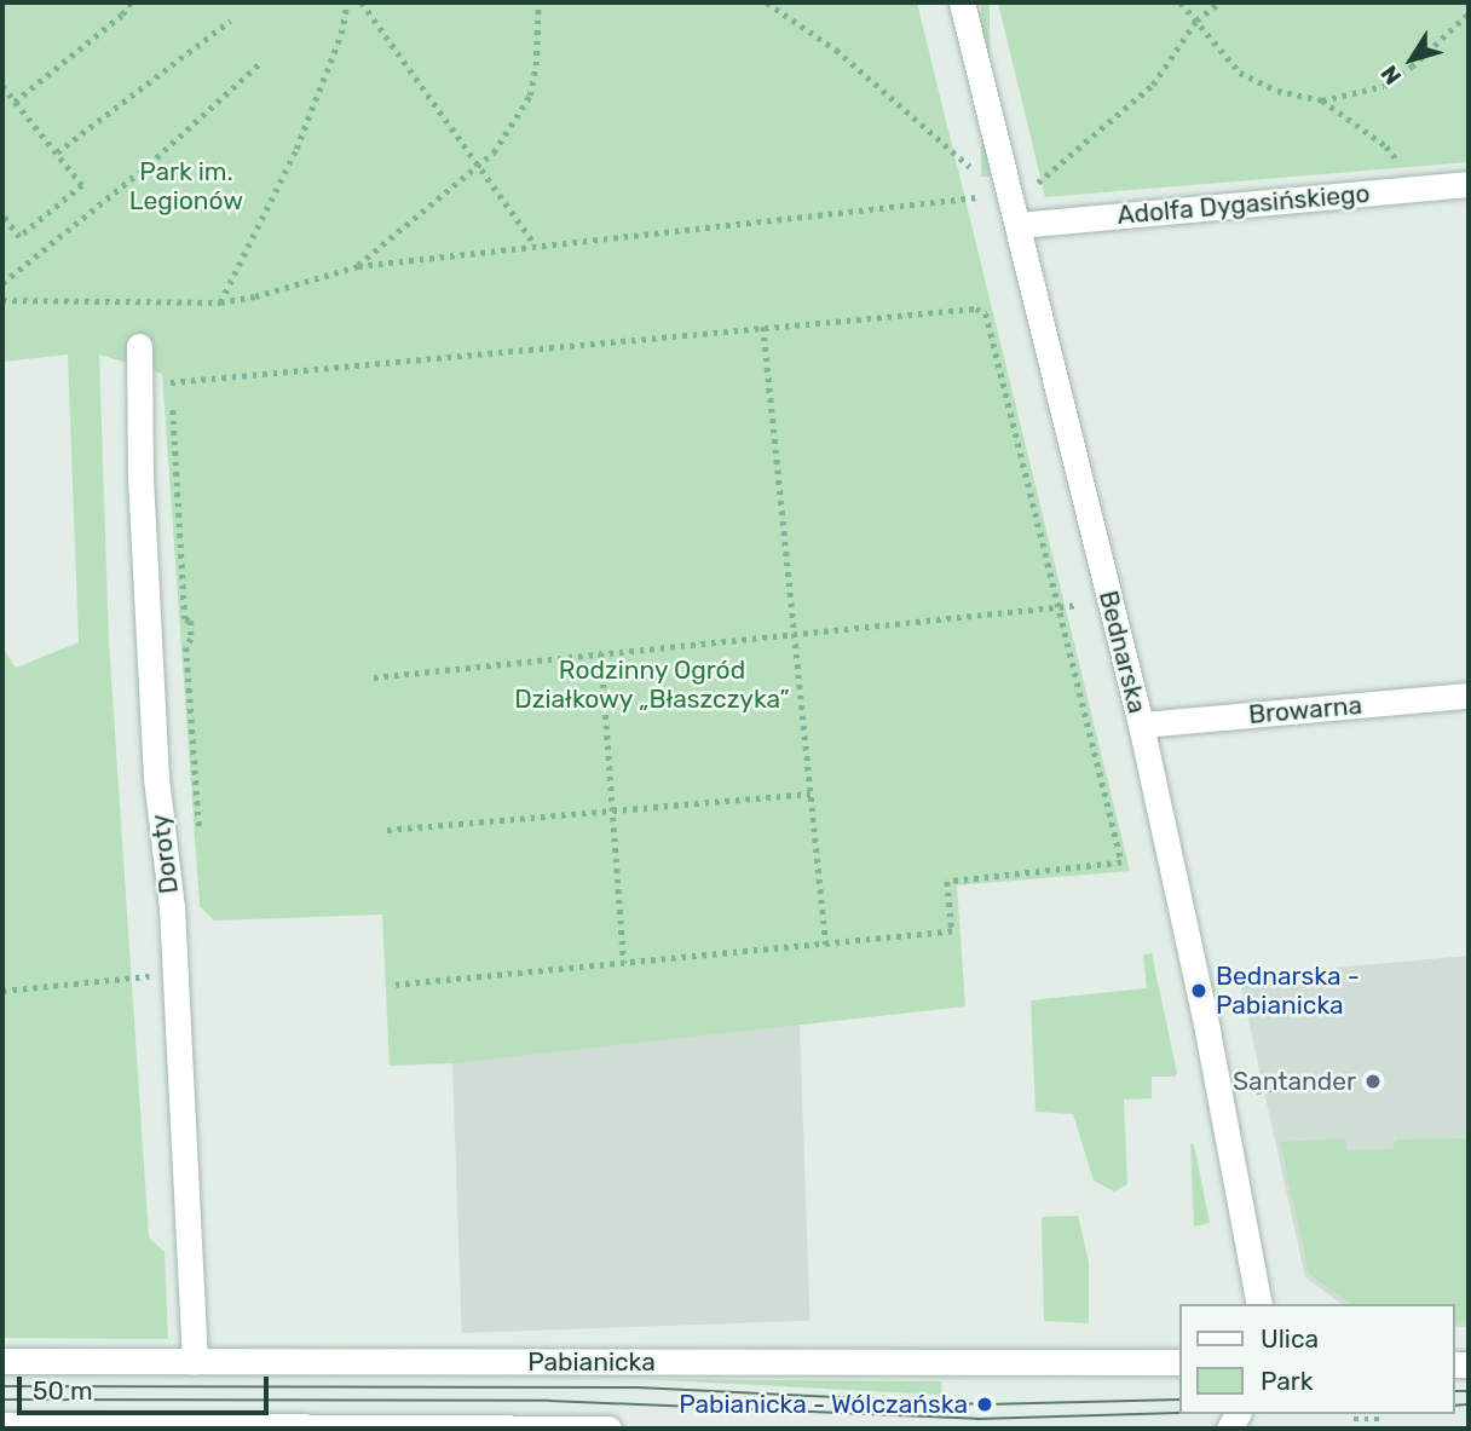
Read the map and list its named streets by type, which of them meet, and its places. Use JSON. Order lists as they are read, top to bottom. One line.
{"streets":{"street":["Adolfa Dygasińskiego","Bednarska","Browarna","Doroty","Pabianicka"]},"crossings":[["Adolfa Dygasińskiego","Bednarska"],["Bednarska","Browarna"],["Doroty","Pabianicka"]],"parks":["Park im. Legionów","Rodzinny Ogród Działkowy „Błaszczyka”"],"places":["Bednarska - Pabianicka","Santander","Pabianicka - Wólczańska"],"legend":["Ulica","Park"],"scale_bar":"50 m","north":"bottom left"}
